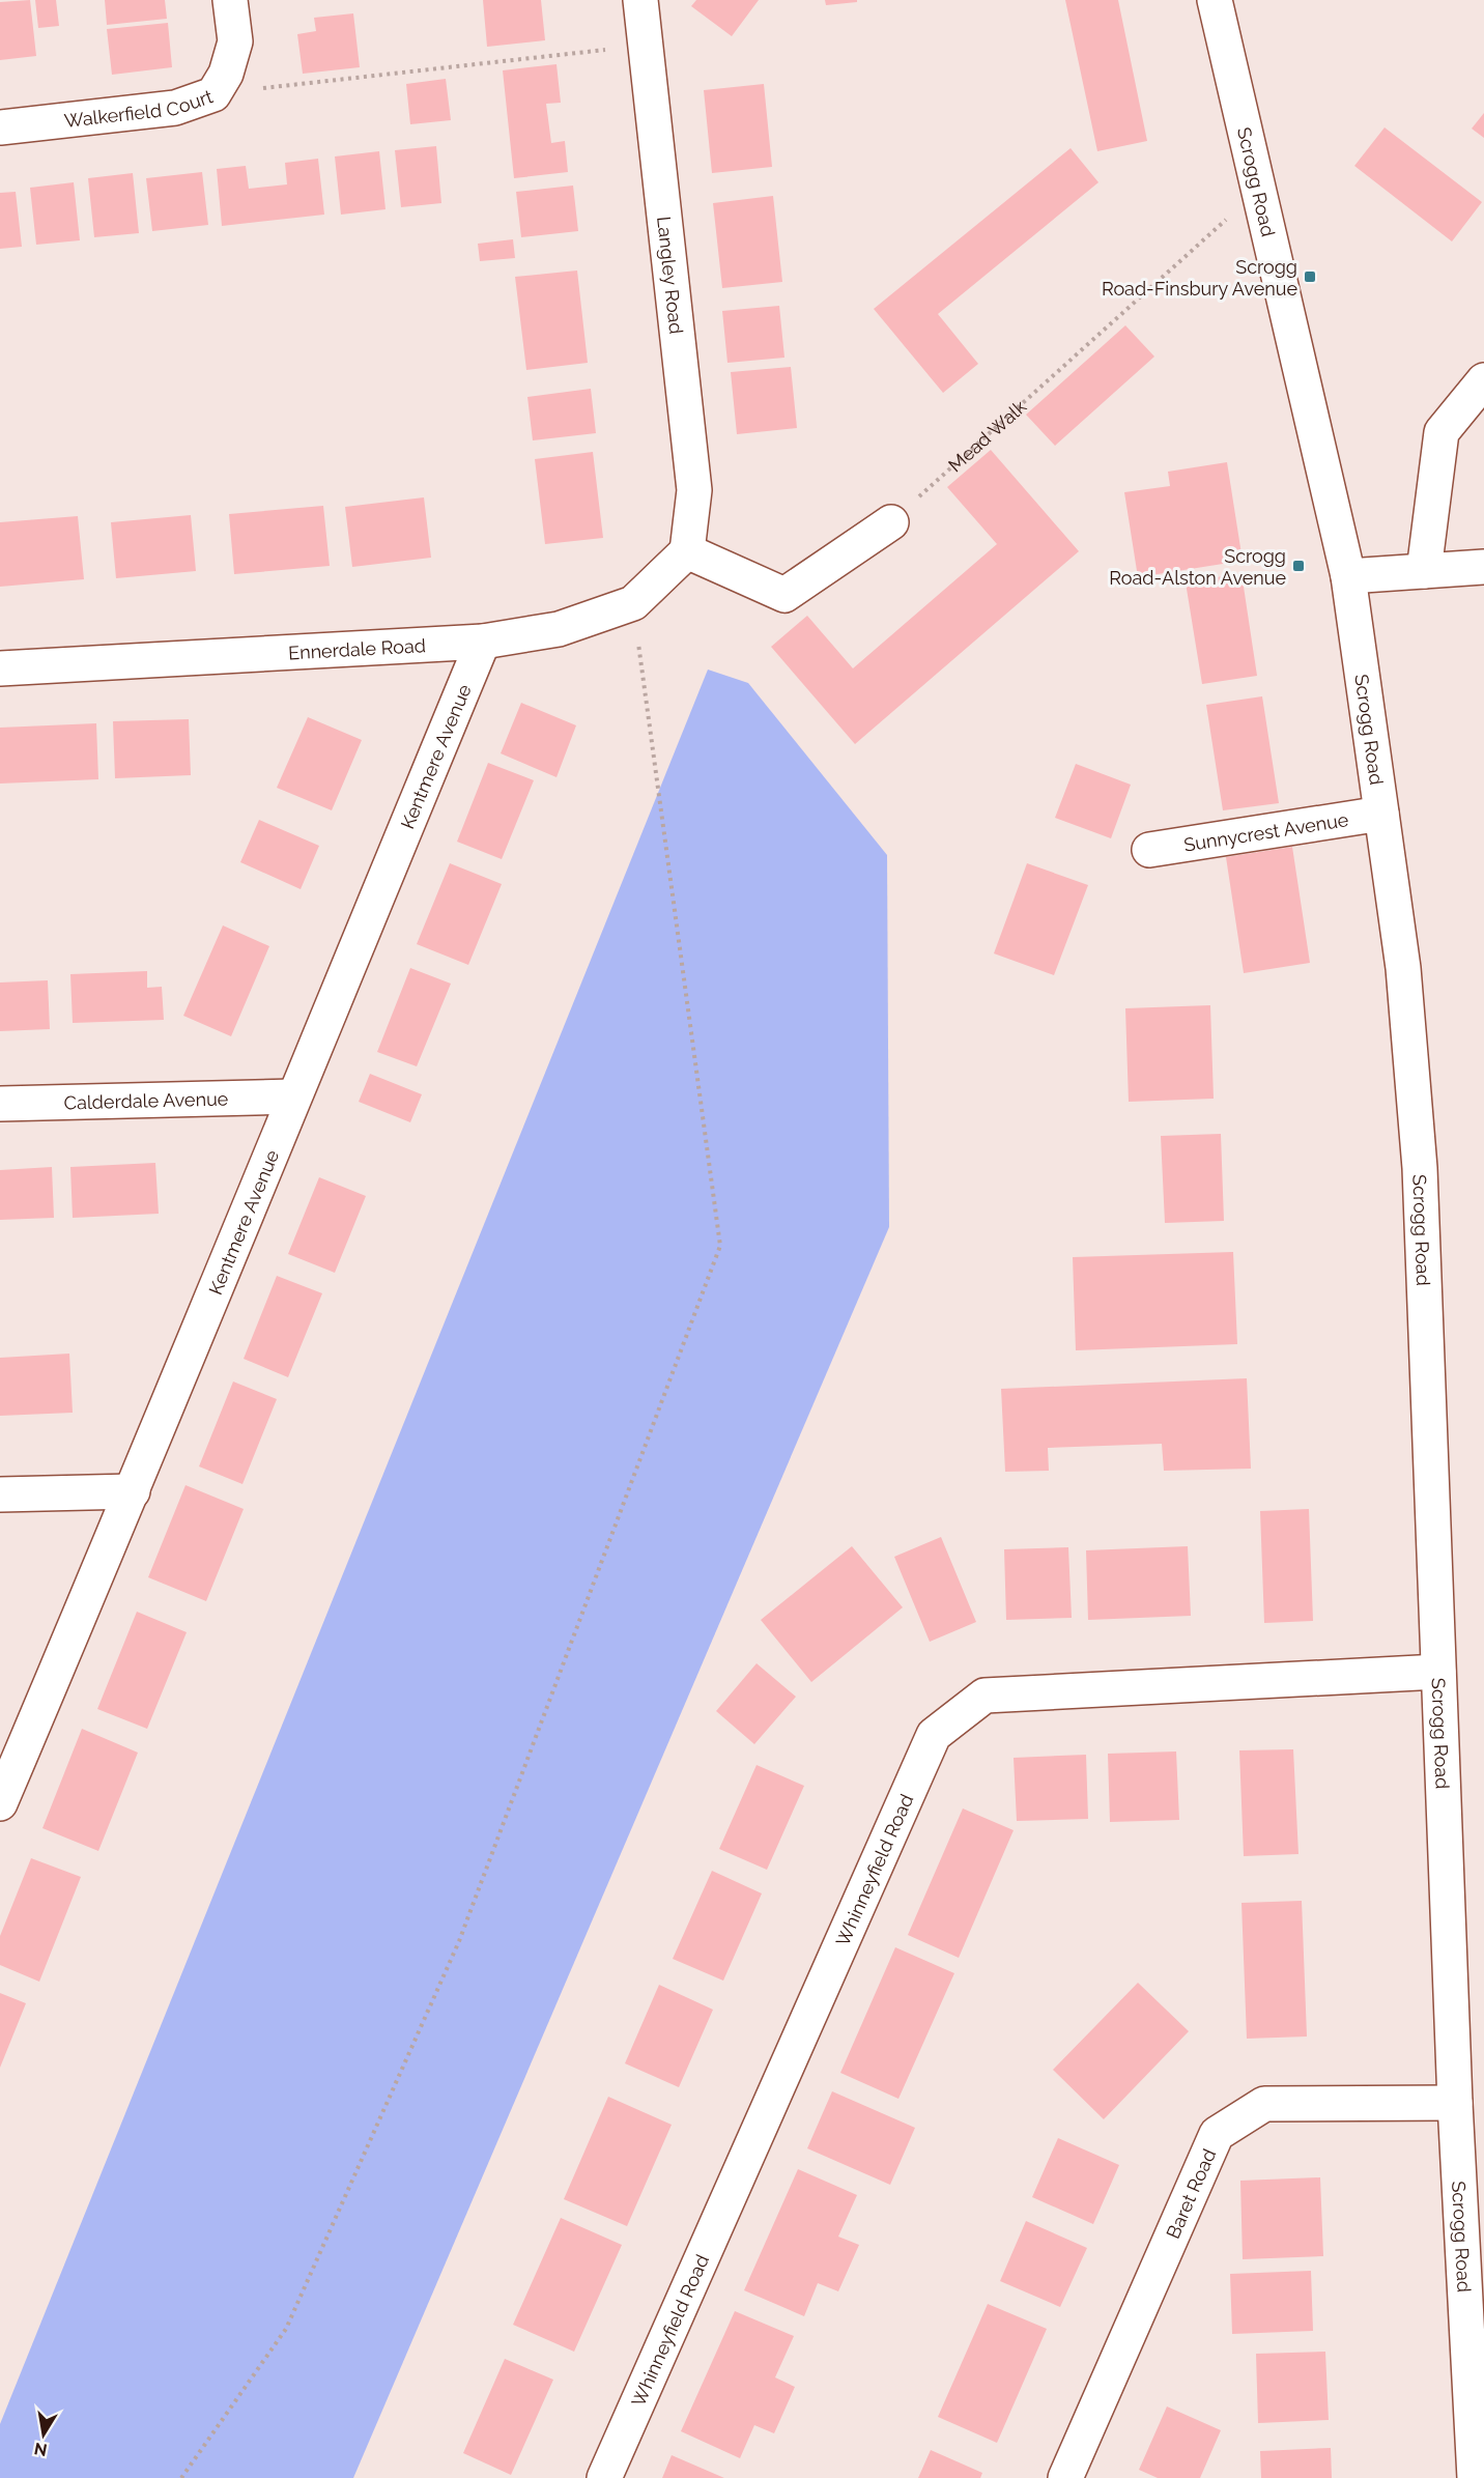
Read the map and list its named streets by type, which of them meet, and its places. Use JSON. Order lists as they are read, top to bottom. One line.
{"streets":{"street":["Walkerfield Court","Scrogg Road","Langley Road","Ennerdale Road","Kentmere Avenue","Sunnycrest Avenue","Calderdale Avenue","Whinneyfield Road","Baret Road"],"path":["Mead Walk"]},"crossings":[["Scrogg Road","Mead Walk"],["Scrogg Road","Sunnycrest Avenue"],["Scrogg Road","Whinneyfield Road"],["Scrogg Road","Baret Road"],["Langley Road","Ennerdale Road"],["Ennerdale Road","Kentmere Avenue"],["Kentmere Avenue","Calderdale Avenue"]],"places":{"transit":["Scrogg Road-Finsbury Avenue","Scrogg Road-Alston Avenue"]},"north":"bottom"}
